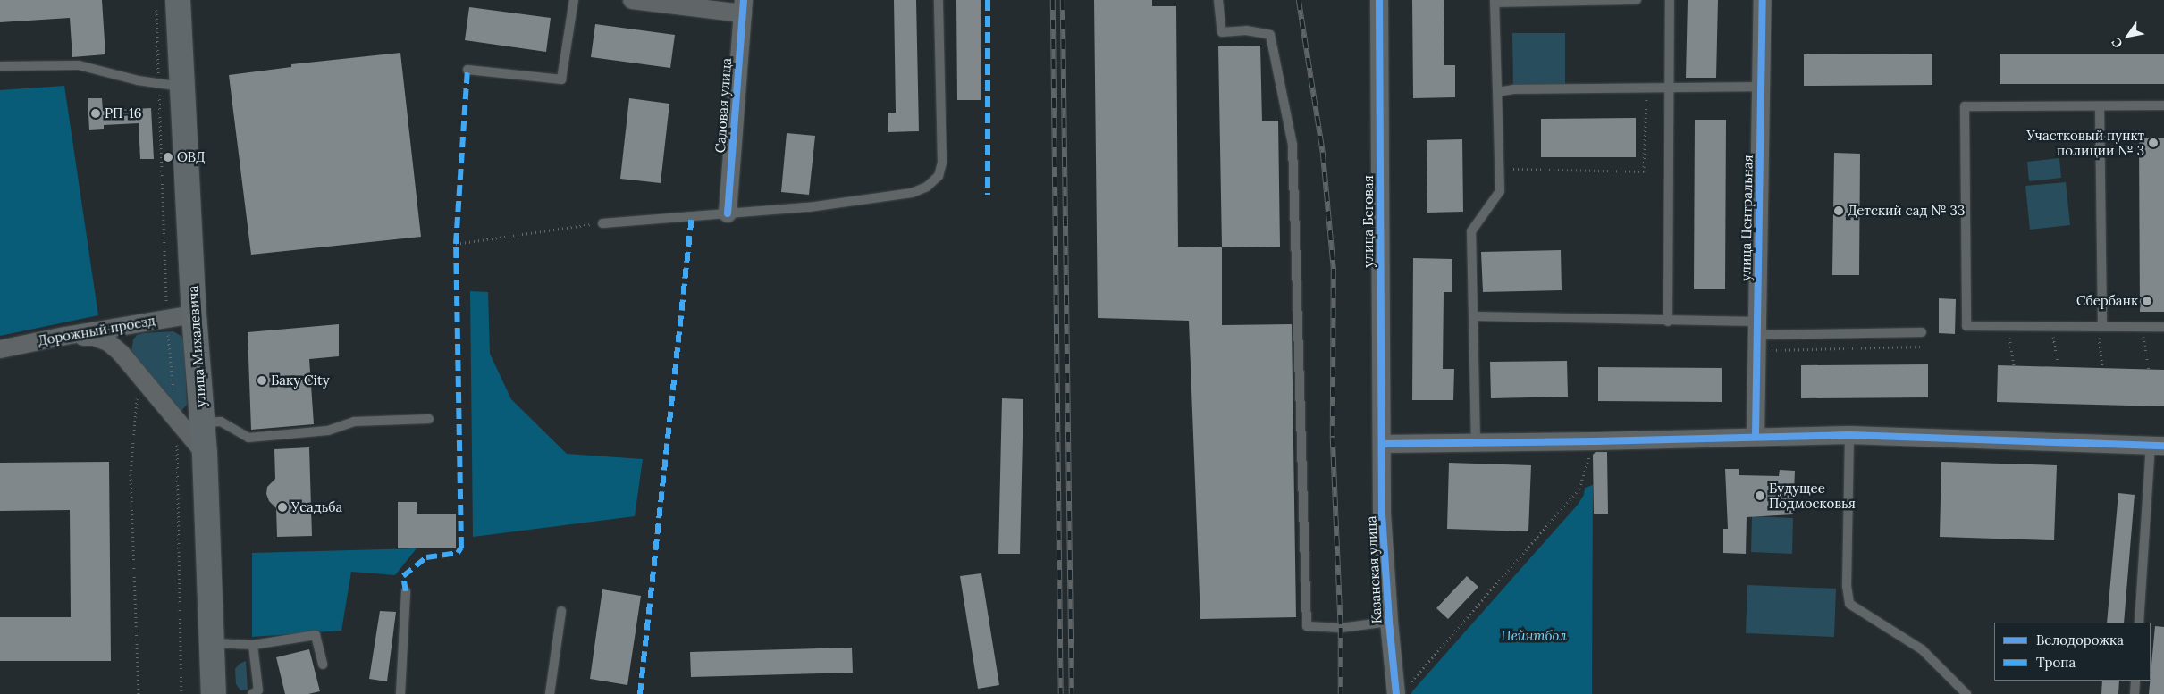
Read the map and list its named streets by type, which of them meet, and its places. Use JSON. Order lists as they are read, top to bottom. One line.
{"streets":{"main road":["улица Михалевича"],"street":["Садовая улица","улица Центральная","улица Беговая","Дорожный проезд","Казанская улица"]},"crossings":[["улица Беговая","Казанская улица"],["Дорожный проезд","улица Михалевича"]],"parks":["Пейнтбол"],"places":["РП-16","Участковый пункт полиции № 3","ОВД","Детский сад № 33","Сбербанк","Баку City","Будущее Подмосковья","Усадьба"],"legend":["Велодорожка","Тропа"],"north":"bottom left"}
